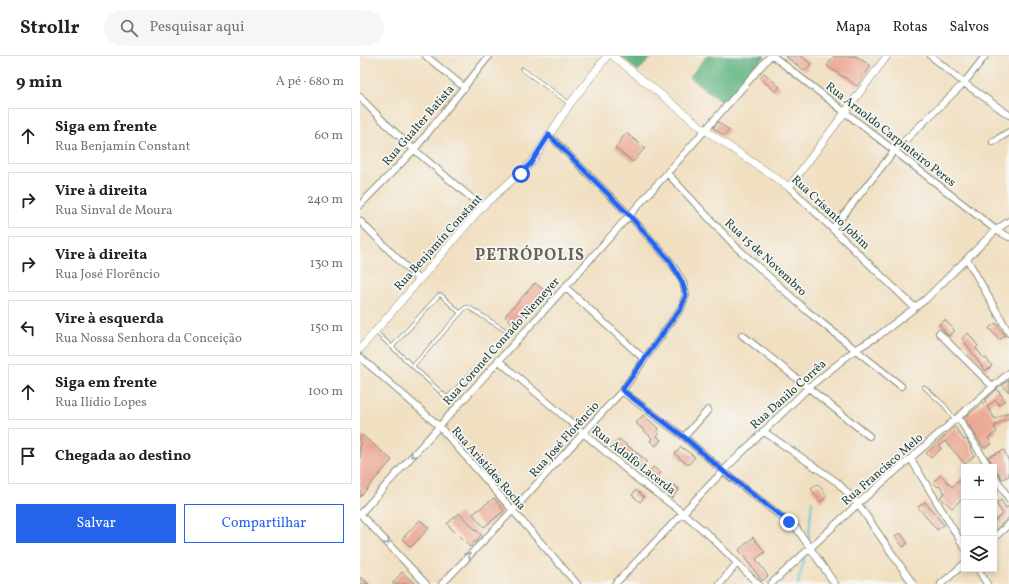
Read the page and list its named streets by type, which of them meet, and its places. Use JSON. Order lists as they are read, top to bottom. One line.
{"streets":{"street":["Rua Gualter Batista","Rua Arnoldo Carpinteiro Peres","Rua Crisanto Jobim","Rua Benjamín Constant","Rua 15 de Novembro","Rua Coronel Conrado Niemeyer","Rua Danilo Corrêa","Rua José Florêncio","Rua Adolfo Lacerda","Rua Aristides Rocha","Rua Francisco Melo"]},"crossings":[["Rua Arnoldo Carpinteiro Peres","Rua Danilo Corrêa"],["Rua Crisanto Jobim","Rua Coronel Conrado Niemeyer"],["Rua Crisanto Jobim","Rua Danilo Corrêa"],["Rua 15 de Novembro","Rua Coronel Conrado Niemeyer"],["Rua 15 de Novembro","Rua Danilo Corrêa"],["Rua Coronel Conrado Niemeyer","Rua José Florêncio"],["Rua Coronel Conrado Niemeyer","Rua Adolfo Lacerda"],["Rua Coronel Conrado Niemeyer","Rua Aristides Rocha"],["Rua Danilo Corrêa","Rua Adolfo Lacerda"],["Rua José Florêncio","Rua Adolfo Lacerda"],["Rua José Florêncio","Rua Aristides Rocha"]],"districts":["PETRÓPOLIS"],"page":{"header":"Strollr","search":"Pesquisar aqui","nav":["Mapa","Rotas","Salvos"],"heading":["9 min","A pé · 680 m"],"list":[["Siga em frente","Rua Benjamín Constant","60 m"],["Vire à direita","Rua Sinval de Moura","240 m"],["Vire à direita","Rua José Florêncio","130 m"],["Vire à esquerda","Rua Nossa Senhora da Conceição","150 m"],["Siga em frente","Rua Ilídio Lopes","100 m"],"Chegada ao destino"],"map_buttons":["+","−"],"buttons":["Salvar","Compartilhar"]}}
